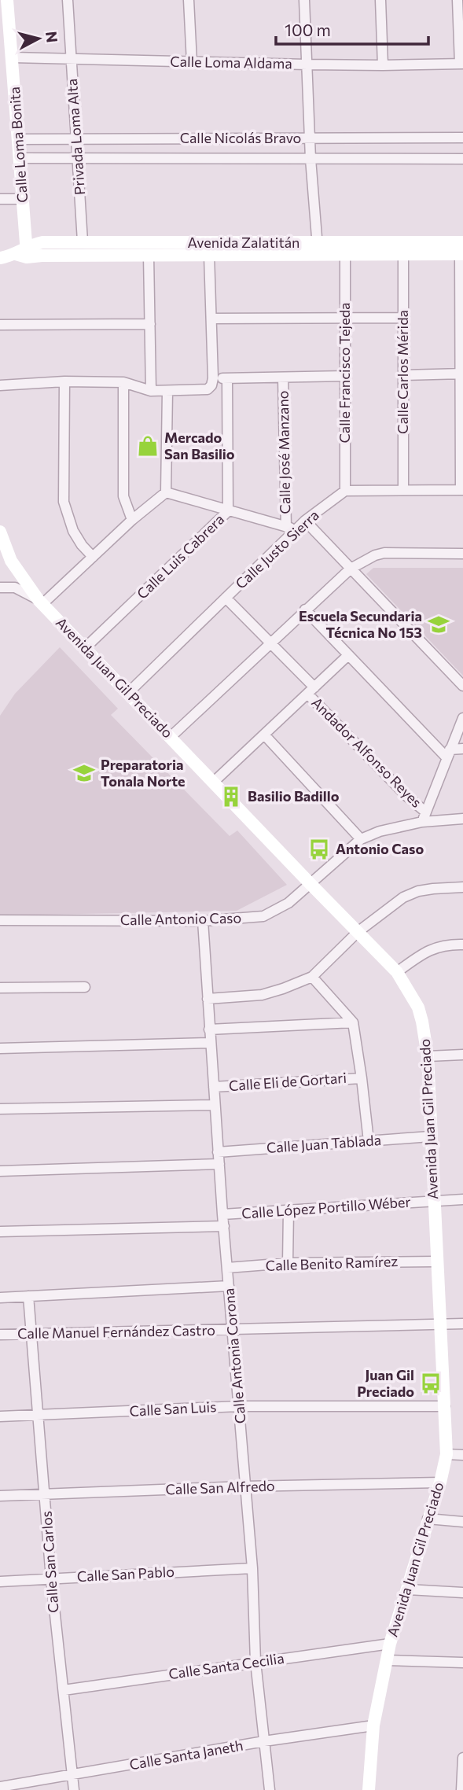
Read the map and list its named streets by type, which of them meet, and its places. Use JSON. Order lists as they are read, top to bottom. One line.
{"streets":{"street":["Calle Loma Aldama","Privada Loma Alta","Calle Nicolás Bravo","Calle Loma Bonita","Avenida Zalatitán","Calle Carlos Mérida","Calle Francisco Tejeda","Calle José Manzano","Calle Justo Sierra","Calle Luis Cabrera","Avenida Juan Gil Preciado","Andador Alfonso Reyes","Calle Antonio Caso","Calle Eli de Gortari","Calle Juan Tablada","Calle López Portillo Wéber","Calle Benito Ramírez","Calle Manuel Fernández Castro","Calle Antonia Corona","Calle San Luis","Calle San Alfredo","Calle San Carlos","Calle San Pablo","Calle Santa Cecilia","Calle Santa Janeth"]},"crossings":[["Calle Loma Aldama","Privada Loma Alta"],["Calle Loma Aldama","Calle Loma Bonita"],["Privada Loma Alta","Calle Nicolás Bravo"],["Privada Loma Alta","Avenida Zalatitán"],["Calle Nicolás Bravo","Calle Loma Bonita"],["Calle Loma Bonita","Avenida Zalatitán"],["Avenida Zalatitán","Calle Carlos Mérida"],["Avenida Zalatitán","Calle Francisco Tejeda"],["Calle Francisco Tejeda","Calle Justo Sierra"],["Calle José Manzano","Calle Justo Sierra"],["Calle Justo Sierra","Avenida Juan Gil Preciado"],["Calle Justo Sierra","Andador Alfonso Reyes"],["Calle Luis Cabrera","Avenida Juan Gil Preciado"],["Avenida Juan Gil Preciado","Calle Antonio Caso"],["Avenida Juan Gil Preciado","Calle Juan Tablada"],["Avenida Juan Gil Preciado","Calle López Portillo Wéber"],["Avenida Juan Gil Preciado","Calle Benito Ramírez"],["Avenida Juan Gil Preciado","Calle Manuel Fernández Castro"],["Avenida Juan Gil Preciado","Calle San Luis"],["Avenida Juan Gil Preciado","Calle San Alfredo"],["Avenida Juan Gil Preciado","Calle Santa Cecilia"],["Avenida Juan Gil Preciado","Calle Santa Janeth"],["Calle Antonio Caso","Calle Antonia Corona"],["Calle Eli de Gortari","Calle Antonia Corona"],["Calle Juan Tablada","Calle Antonia Corona"],["Calle López Portillo Wéber","Calle Antonia Corona"],["Calle Benito Ramírez","Calle Antonia Corona"],["Calle Manuel Fernández Castro","Calle Antonia Corona"],["Calle Manuel Fernández Castro","Calle San Carlos"],["Calle Antonia Corona","Calle San Luis"],["Calle Antonia Corona","Calle San Alfredo"],["Calle Antonia Corona","Calle San Pablo"],["Calle Antonia Corona","Calle Santa Cecilia"],["Calle Antonia Corona","Calle Santa Janeth"],["Calle San Luis","Calle San Carlos"],["Calle San Alfredo","Calle San Carlos"],["Calle San Carlos","Calle San Pablo"],["Calle San Carlos","Calle Santa Cecilia"],["Calle San Carlos","Calle Santa Janeth"]],"places":{"shop":["Mercado San Basilio"],"school or university":["Escuela Secundaria Técnica No 153","Preparatoria Tonala Norte"],"building":["Basilio Badillo"],"bus stop":["Antonio Caso","Juan Gil Preciado"]},"scale_bar":"100 m","north":"right"}
